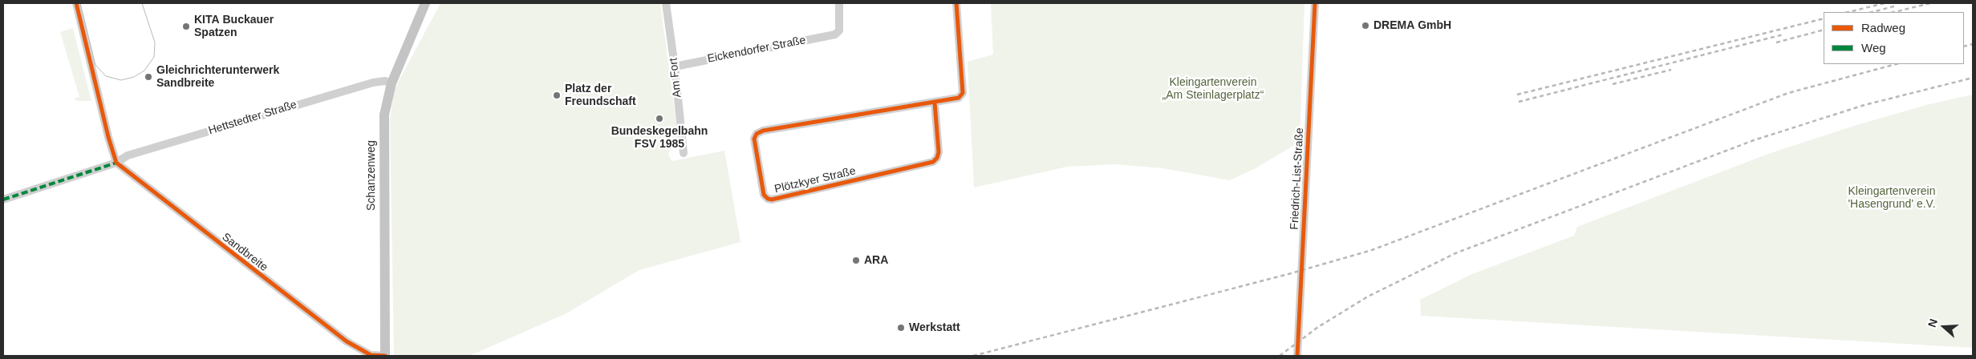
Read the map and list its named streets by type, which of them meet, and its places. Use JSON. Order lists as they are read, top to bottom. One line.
{"streets":{"main road":["Schanzenweg"],"street":["Eickendorfer Straße","Am Fort","Hettstedter Straße","Friedrich-List-Straße","Plötzkyer Straße","Sandbreite"]},"crossings":[["Eickendorfer Straße","Am Fort"],["Hettstedter Straße","Schanzenweg"],["Hettstedter Straße","Sandbreite"],["Schanzenweg","Sandbreite"]],"parks":["Kleingartenverein „Am Steinlagerplatz“","Kleingartenverein 'Hasengrund' e.V."],"places":["DREMA GmbH","KITA Buckauer Spatzen","Gleichrichterunterwerk Sandbreite","Platz der Freundschaft","Bundeskegelbahn FSV 1985","ARA","Werkstatt"],"legend":["Radweg","Weg"],"north":"left"}
